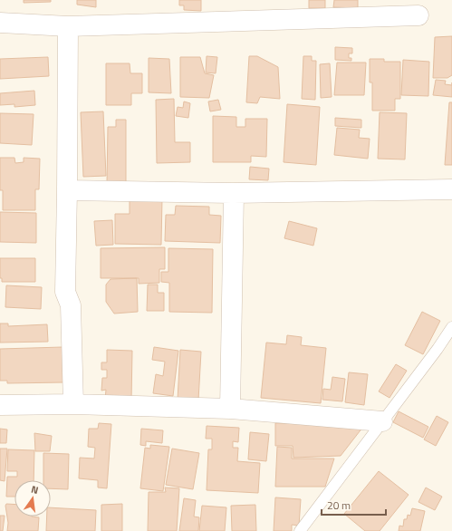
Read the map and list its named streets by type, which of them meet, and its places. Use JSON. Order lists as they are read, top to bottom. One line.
{"scale_bar":"20 m","north":"top"}
